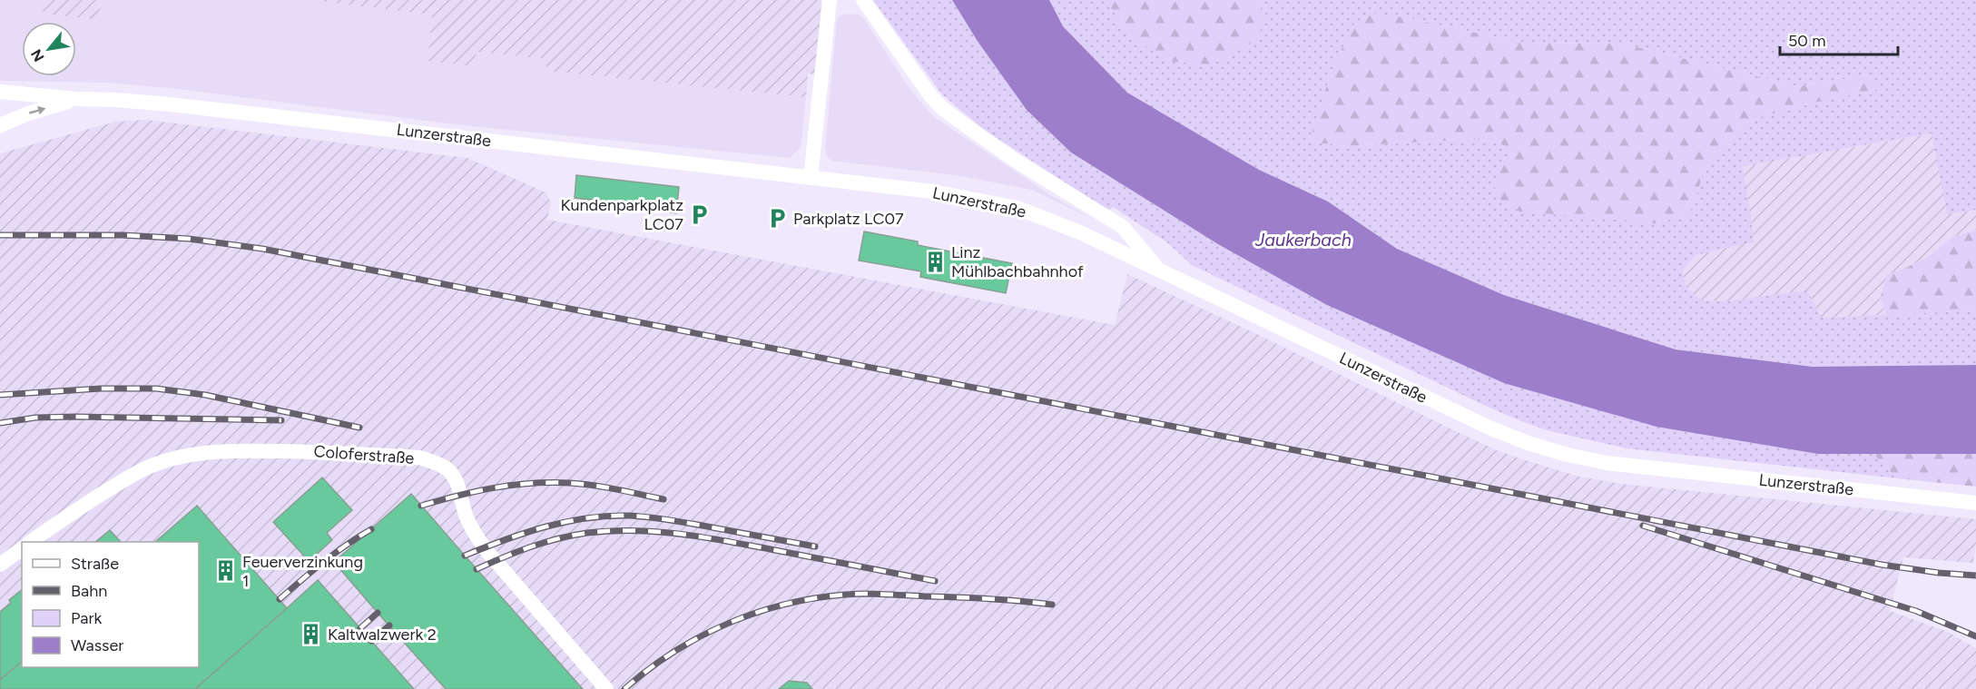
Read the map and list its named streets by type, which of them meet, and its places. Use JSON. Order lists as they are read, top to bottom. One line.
{"streets":{"street":["Lunzerstraße","Coloferstraße"]},"water":["Jaukerbach"],"places":{"parking":["Kundenparkplatz LC07","Parkplatz LC07"],"building":["Linz Mühlbachbahnhof","Feuerverzinkung 1","Kaltwalzwerk 2"]},"legend":["Straße","Bahn","Park","Wasser"],"scale_bar":"50 m","north":"bottom left"}
